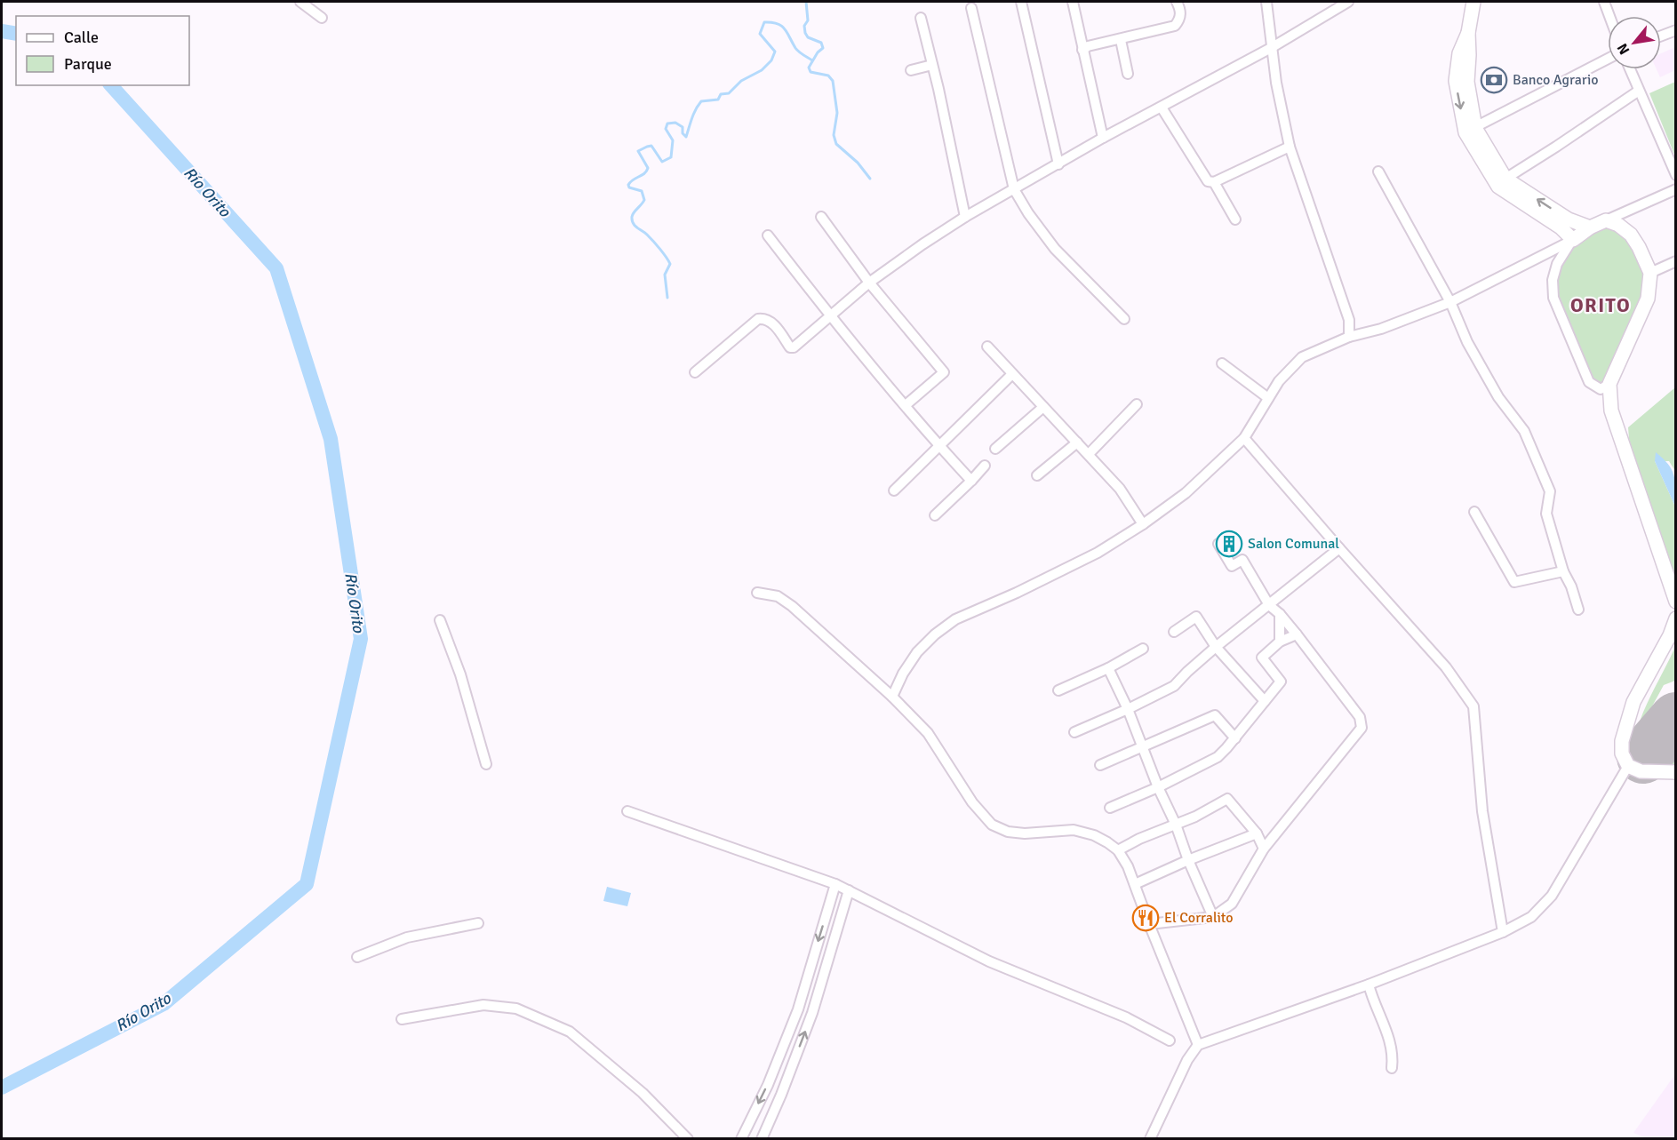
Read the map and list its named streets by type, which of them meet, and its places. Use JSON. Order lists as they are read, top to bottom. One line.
{"districts":["ORITO"],"water":["Río Orito"],"places":{"bank":["Banco Agrario"],"building":["Salon Comunal"],"restaurant":["El Corralito"]},"legend":["Calle","Parque"],"north":"bottom left"}
